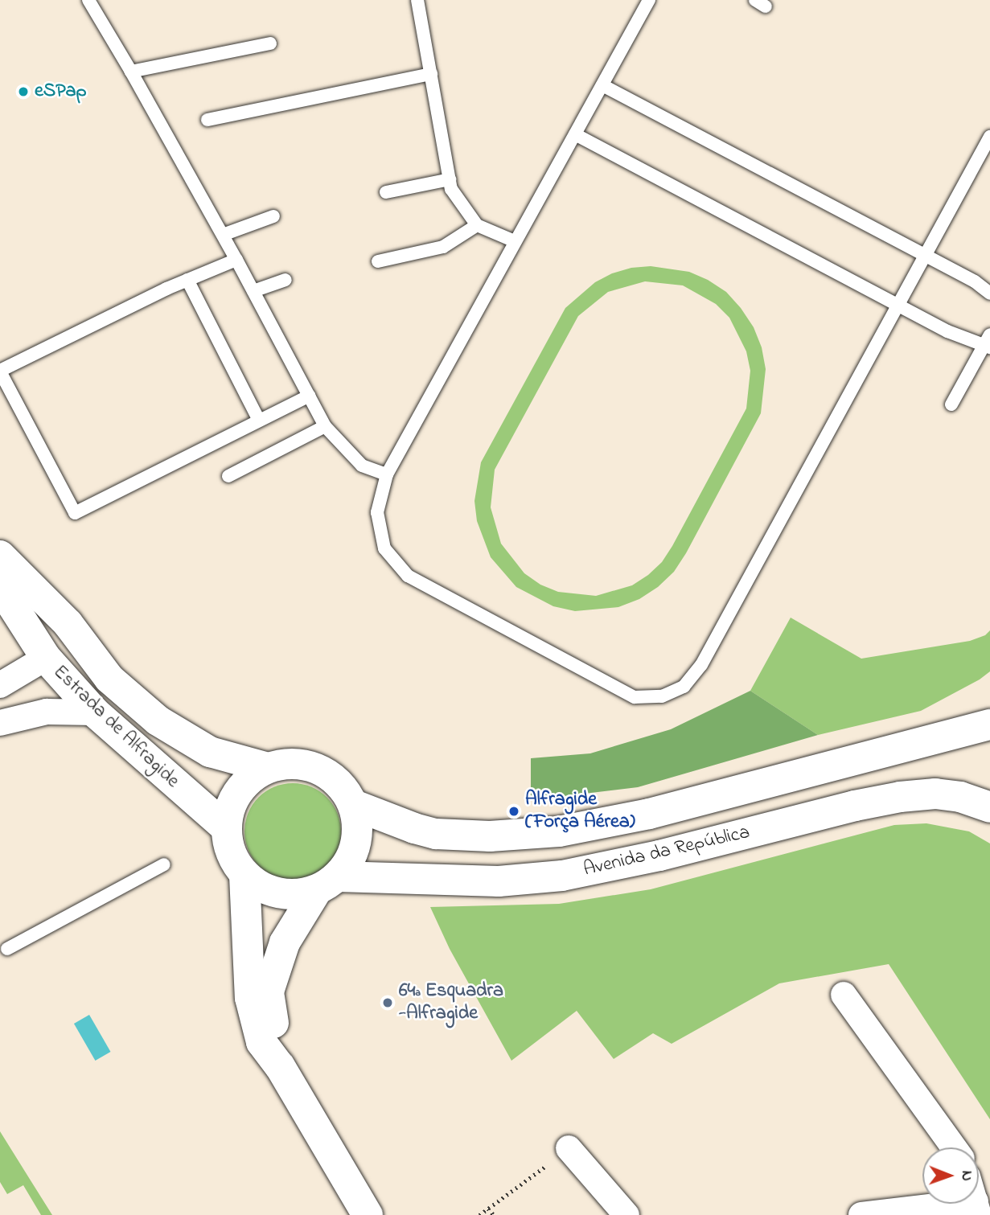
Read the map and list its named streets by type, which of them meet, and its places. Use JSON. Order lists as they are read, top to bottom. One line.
{"streets":{"street":["Estrada de Alfragide","Avenida da República"]},"crossings":[["Estrada de Alfragide","Avenida da República"]],"places":["eSPap","Alfragide (Força Aérea)","64ª Esquadra -Alfragide"],"north":"right"}
